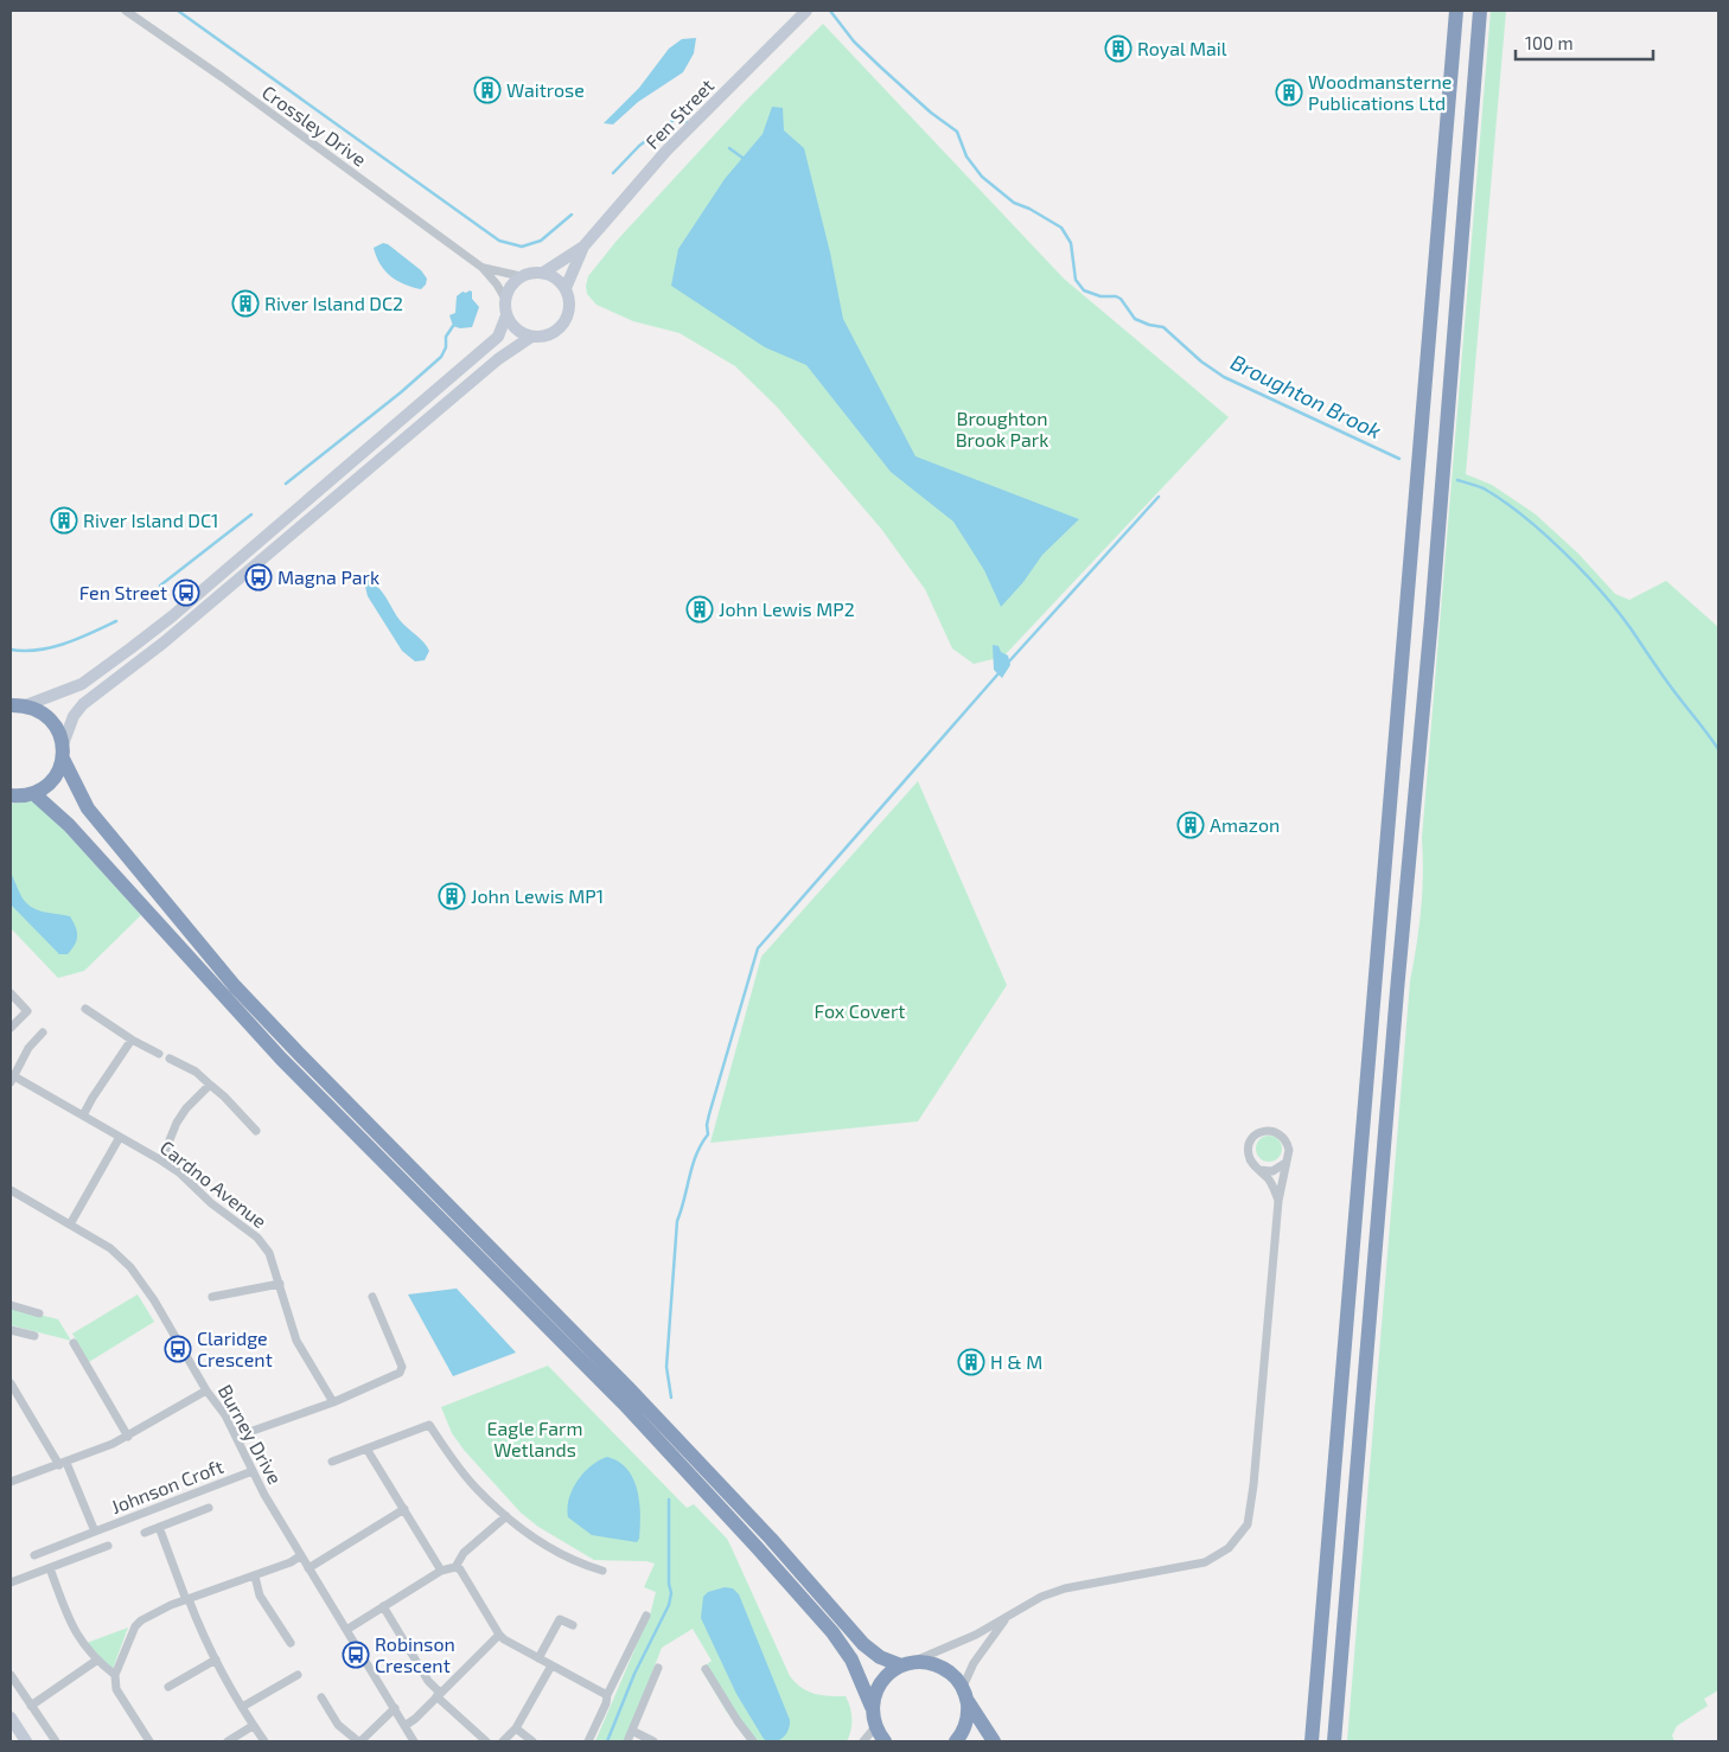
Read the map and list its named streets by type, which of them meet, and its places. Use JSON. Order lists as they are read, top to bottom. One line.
{"streets":{"street":["Fen Street","Crossley Drive","Cardno Avenue","Burney Drive","Johnson Croft"]},"crossings":[["Burney Drive","Johnson Croft"]],"water":["Broughton Brook"],"parks":["Broughton Brook Park","Fox Covert","Eagle Farm Wetlands"],"places":{"building":["Royal Mail","Waitrose","Woodmansterne Publications Ltd","River Island DC2","River Island DC1","John Lewis MP2","Amazon","John Lewis MP1","H & M"],"bus stop":["Magna Park","Fen Street","Claridge Crescent","Robinson Crescent"]},"scale_bar":"100 m"}
